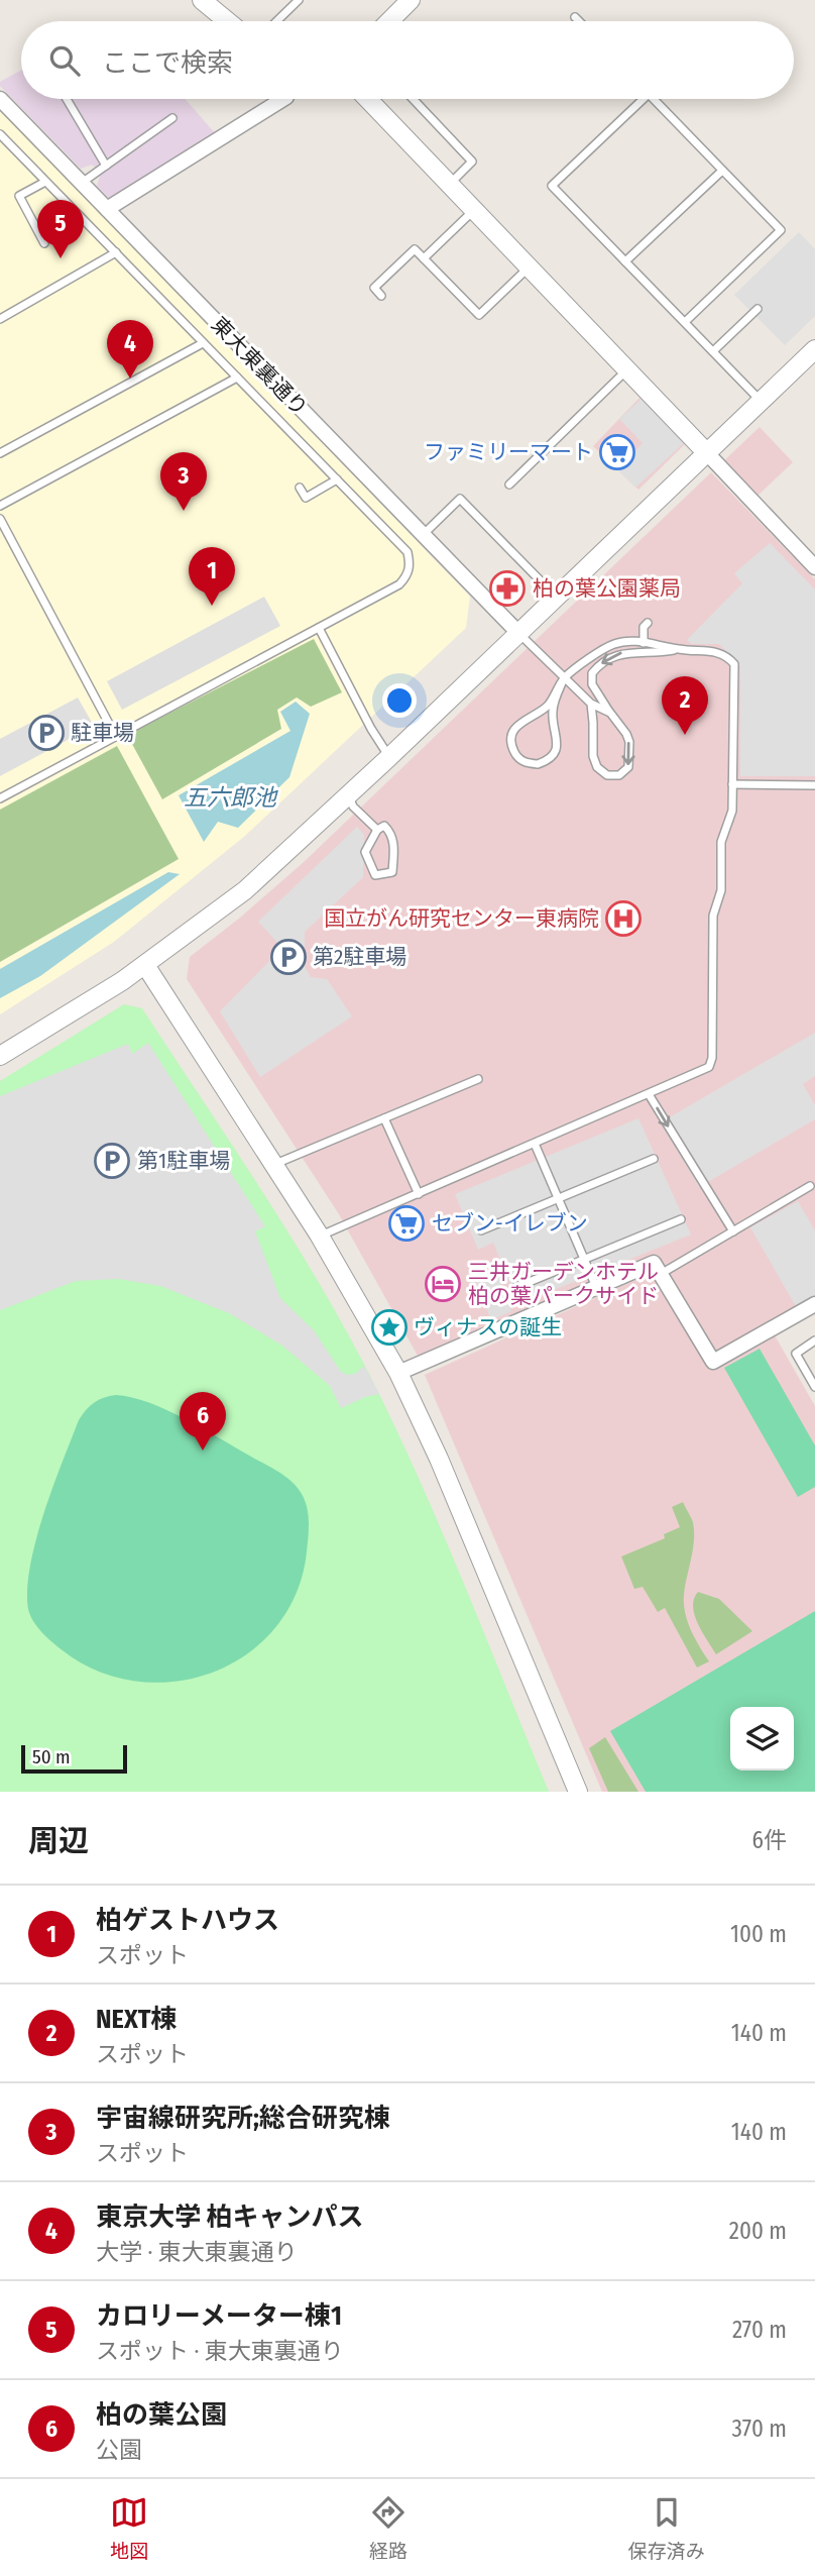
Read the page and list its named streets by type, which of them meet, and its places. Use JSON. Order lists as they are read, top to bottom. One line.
{"streets":{"street":["東大東裏通り"]},"water":["五六郎池"],"places":{"supermarket":["ファミリーマート","セブン-イレブン"],"pharmacy":["柏の葉公園薬局"],"parking":["駐車場","第2駐車場","第1駐車場"],"hospital":["国立がん研究センター東病院"],"hotel":["三井ガーデンホテル 柏の葉パークサイド"],"place":["ヴィナスの誕生"]},"scale_bar":"50 m","page":{"search":"ここで検索","pins":["5","4","3","1","2","6"],"scale":"50 m","heading":["周辺","6件"],"list":[{"mark":"1","name":"柏ゲストハウス","note":"スポット","value":"100 m"},{"mark":"2","name":"NEXT棟","note":"スポット","value":"140 m"},{"mark":"3","name":"宇宙線研究所;総合研究棟","note":"スポット","value":"140 m"},{"mark":"4","name":"東京大学 柏キャンパス","note":"大学 · 東大東裏通り","value":"200 m"},{"mark":"5","name":"カロリーメーター棟1","note":"スポット · 東大東裏通り","value":"270 m"},{"mark":"6","name":"柏の葉公園","note":"公園","value":"370 m"}],"nav":["地図","経路","保存済み"]}}
